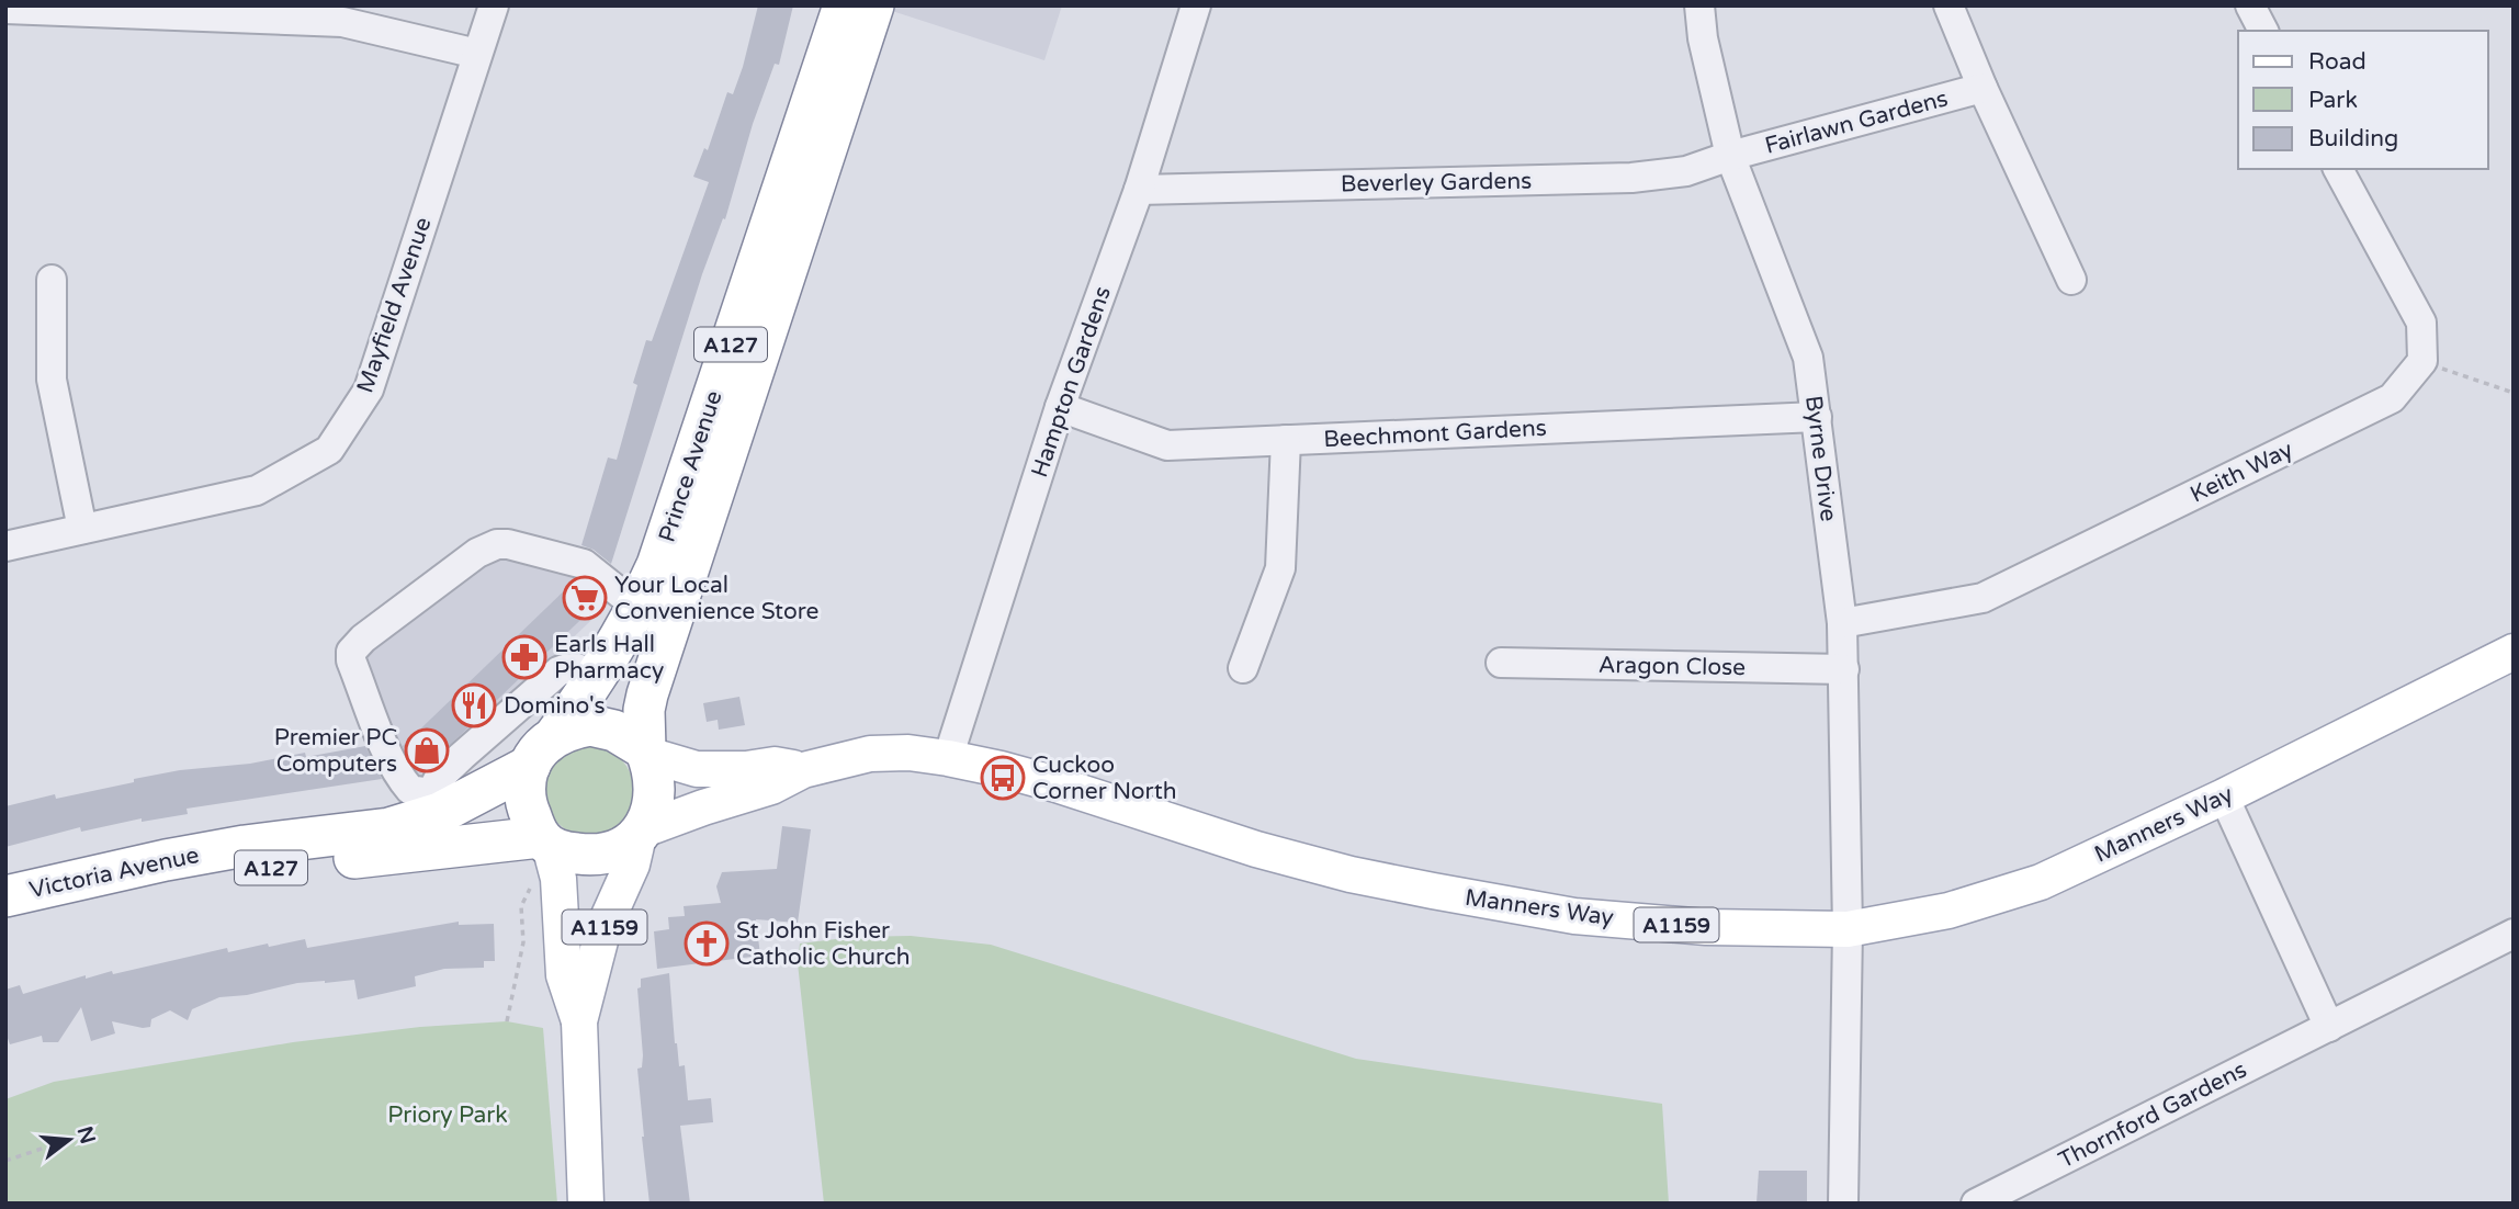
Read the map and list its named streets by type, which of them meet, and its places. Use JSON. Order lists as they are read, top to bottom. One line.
{"streets":{"highway":["A127","Prince Avenue","Victoria Avenue"],"main road":["Manners Way","A1159"],"street":["Fairlawn Gardens","Beverley Gardens","Mayfield Avenue","Hampton Gardens","Beechmont Gardens","Byrne Drive","Keith Way","Aragon Close","Thornford Gardens"]},"crossings":[["Fairlawn Gardens","Beverley Gardens"],["Fairlawn Gardens","Byrne Drive"],["Beverley Gardens","Hampton Gardens"],["Beverley Gardens","Byrne Drive"],["Hampton Gardens","Beechmont Gardens"],["Hampton Gardens","Manners Way"],["Beechmont Gardens","Byrne Drive"],["Byrne Drive","Keith Way"],["Byrne Drive","Aragon Close"],["Byrne Drive","Manners Way"],["Prince Avenue","Manners Way"],["Prince Avenue","Victoria Avenue"],["Prince Avenue","A1159"],["Manners Way","Victoria Avenue"],["Manners Way","A1159"],["Victoria Avenue","A1159"]],"parks":["Priory Park"],"places":{"supermarket":["Your Local Convenience Store"],"pharmacy":["Earls Hall Pharmacy"],"restaurant":["Domino's"],"shop":["Premier PC Computers"],"bus stop":["Cuckoo Corner North"],"church":["St John Fisher Catholic Church"]},"legend":["Road","Park","Building"],"north":"right"}
